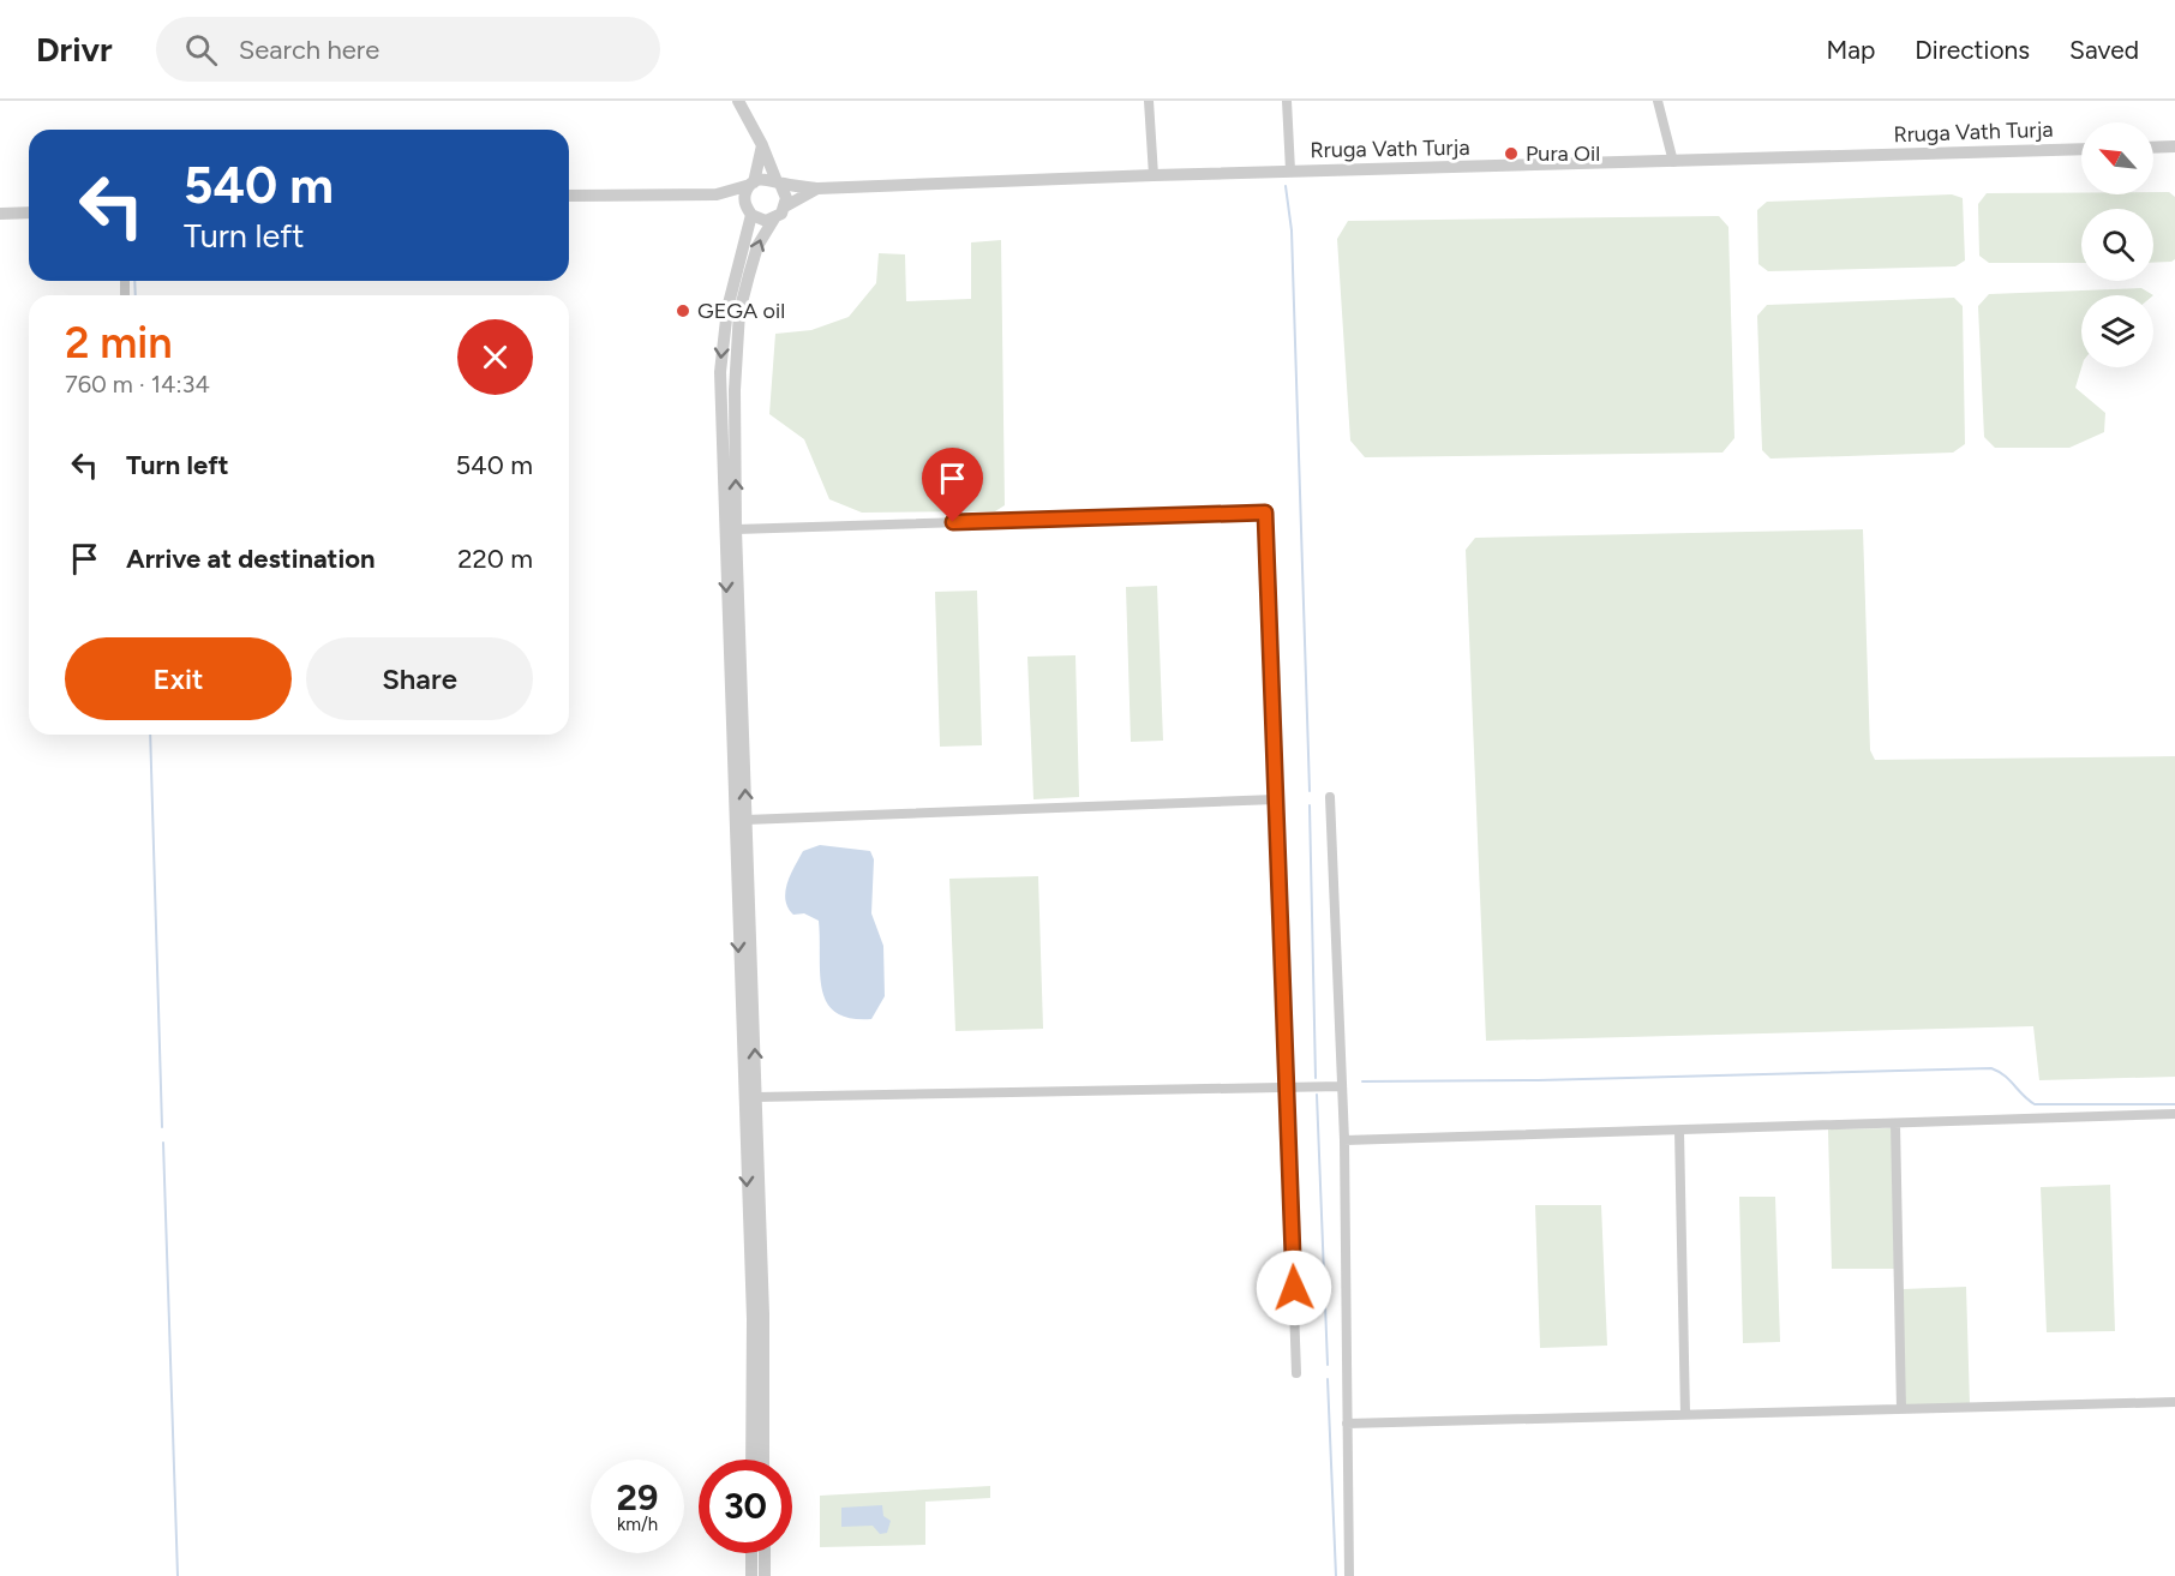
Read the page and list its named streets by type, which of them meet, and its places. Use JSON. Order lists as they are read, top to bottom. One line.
{"streets":{"street":["Rruga Vath Turja"]},"places":["Pura Oil","GEGA oil"],"north":"top left","page":{"header":"Drivr","search":"Search here","nav":["Map","Directions","Saved"],"turn":["540 m","Turn left"],"heading":["2 min","760 m · 14:34"],"list":[{"name":"Turn left","value":"540 m"},{"name":"Arrive at destination","value":"220 m"}],"buttons":["Exit","Share"],"speed":"29 km/h","limit":"30"}}
